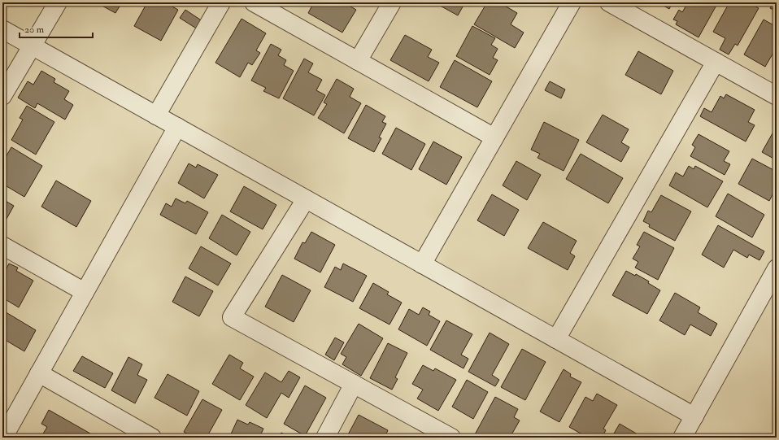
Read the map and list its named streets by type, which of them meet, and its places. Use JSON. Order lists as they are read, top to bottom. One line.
{"scale_bar":"20 m"}
